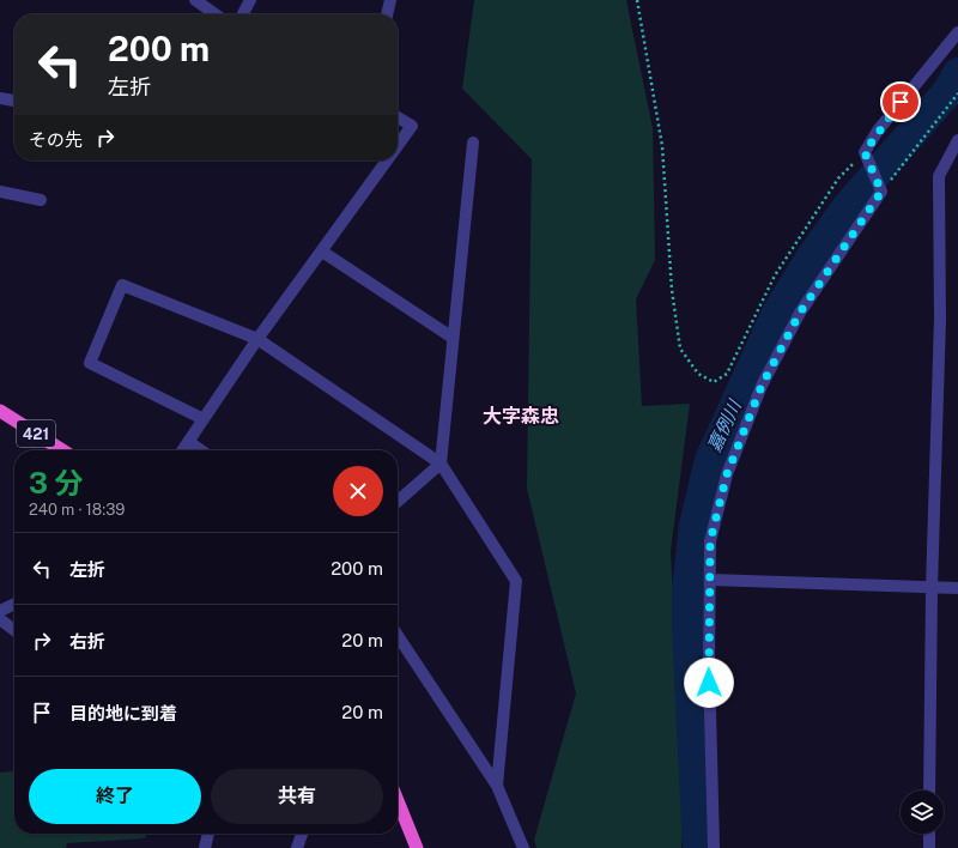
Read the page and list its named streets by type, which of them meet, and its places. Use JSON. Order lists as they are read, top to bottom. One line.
{"streets":{"highway":["421"]},"districts":["大字森忠"],"water":["嘉例川"],"page":{"turn":["200 m","左折"],"then":"その先","heading":["3 分","240 m · 18:39"],"list":[{"name":"左折","value":"200 m"},{"name":"右折","value":"20 m"},{"name":"目的地に到着","value":"20 m"}],"buttons":["終了","共有"]}}
